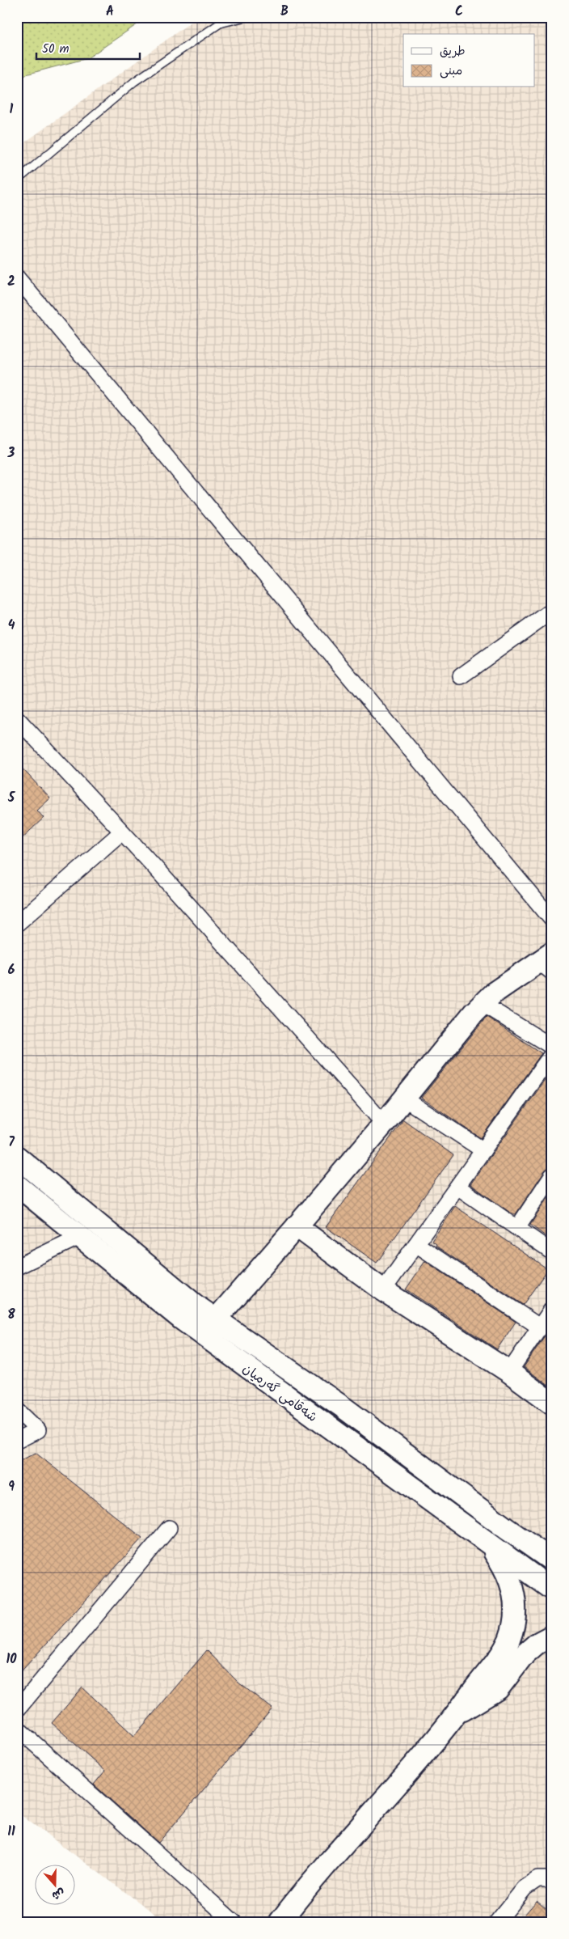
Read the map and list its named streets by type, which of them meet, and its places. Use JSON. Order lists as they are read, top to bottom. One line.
{"streets":{"street":["شەقامی گەرمیان"]},"legend":["طريق","مبنى"],"scale_bar":"50 m","north":"bottom","grid":{"columns":["A","B","C"],"rows":["1","2","3","4","5","6","7","8","9","10","11"]}}
